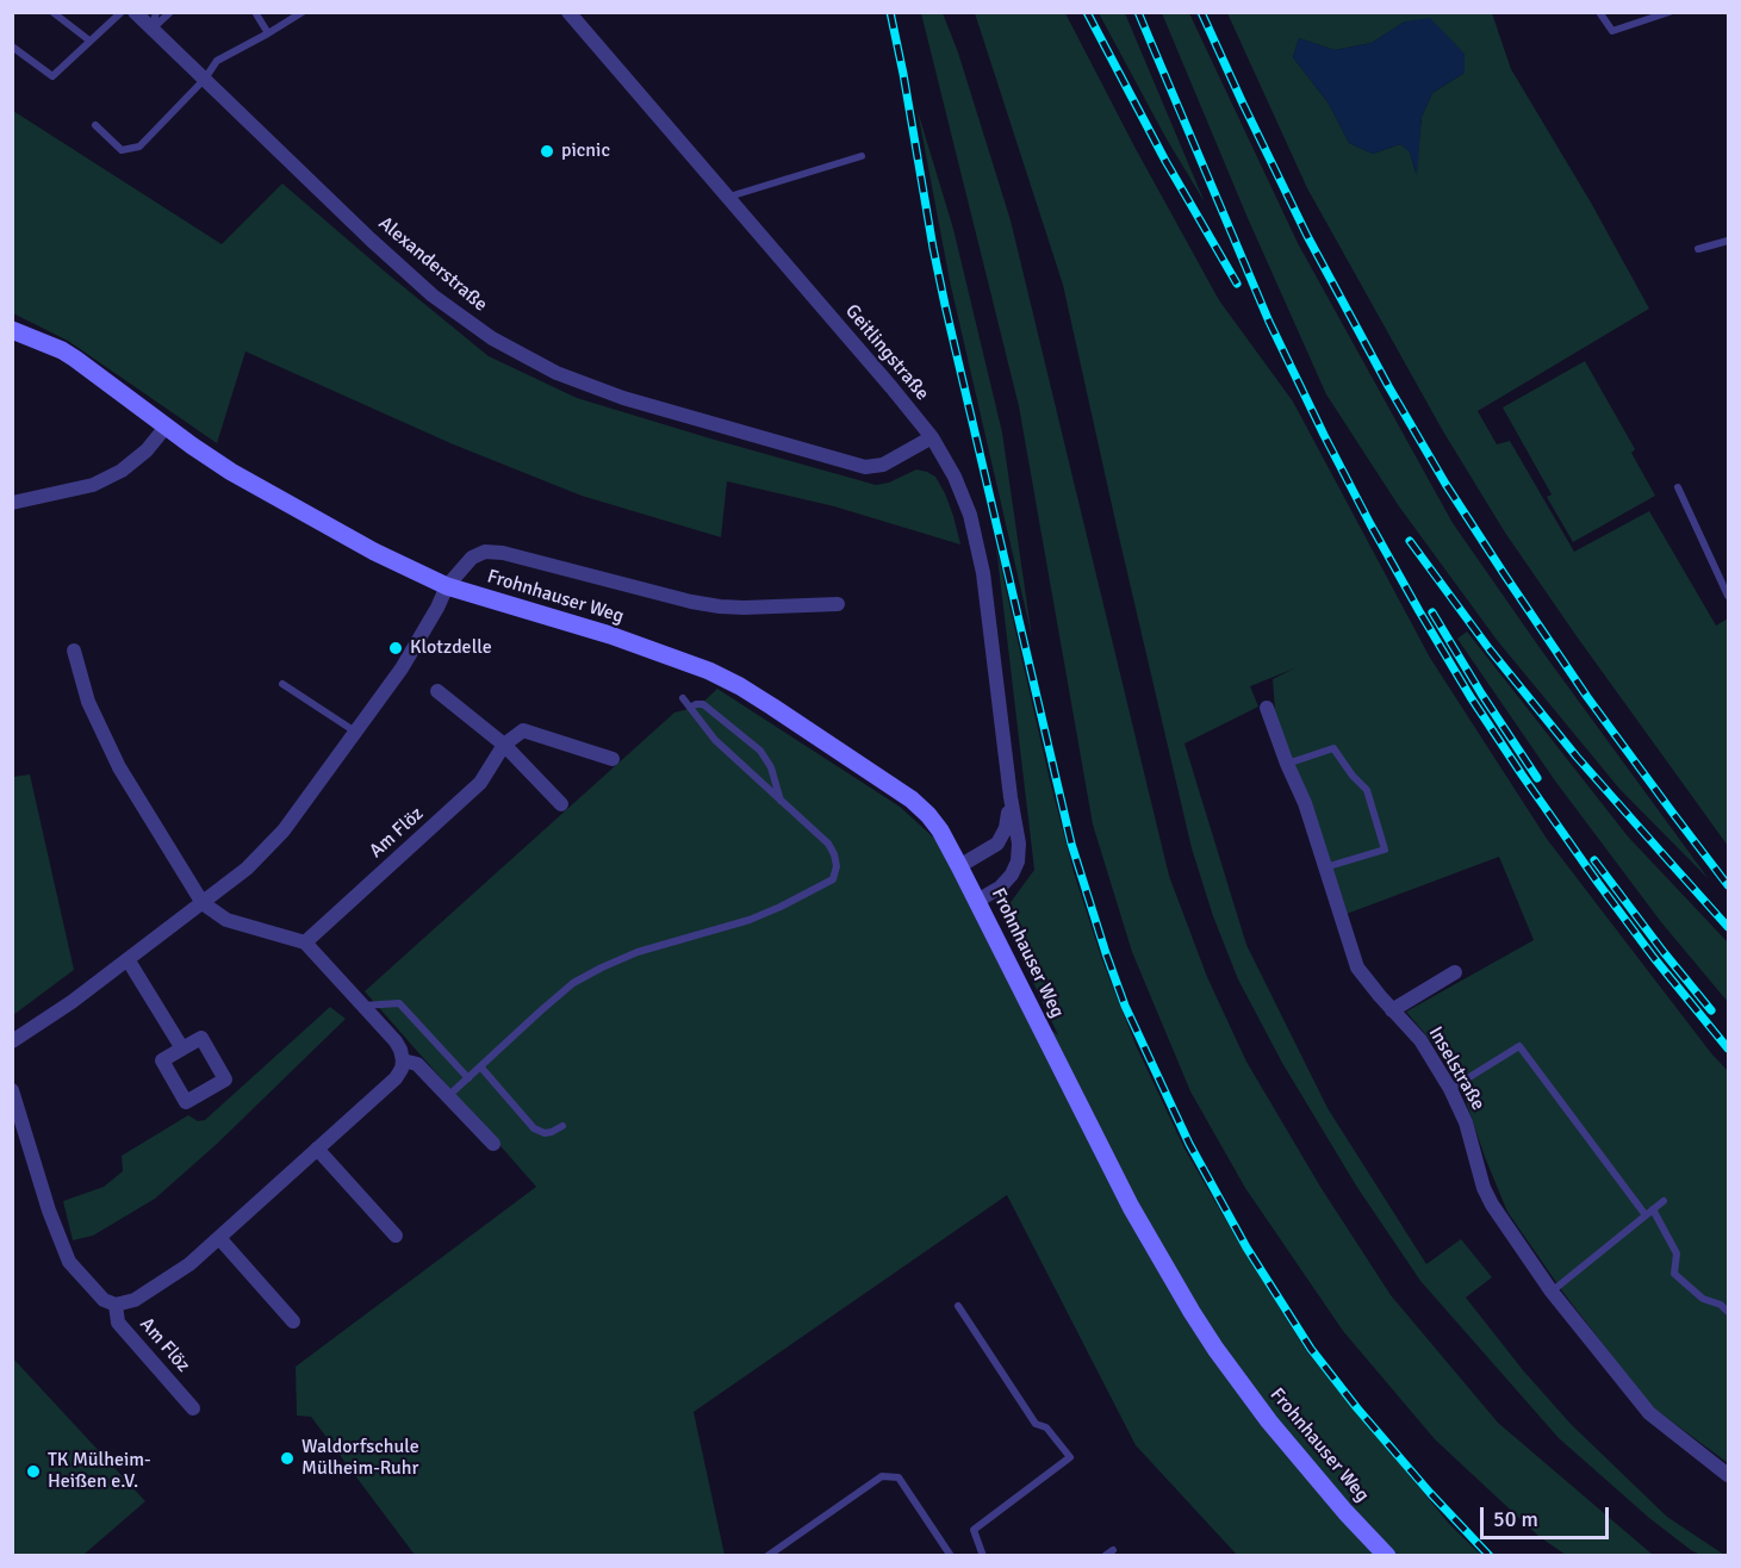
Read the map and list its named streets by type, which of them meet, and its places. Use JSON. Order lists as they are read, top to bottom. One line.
{"streets":{"main road":["Frohnhauser Weg"],"street":["Alexanderstraße","Geitlingstraße","Am Flöz","Inselstraße"]},"crossings":[["Alexanderstraße","Geitlingstraße"],["Geitlingstraße","Frohnhauser Weg"]],"places":["picnic","Klotzdelle","Waldorfschule Mülheim-Ruhr","TK Mülheim- Heißen e.V."],"scale_bar":"50 m"}
